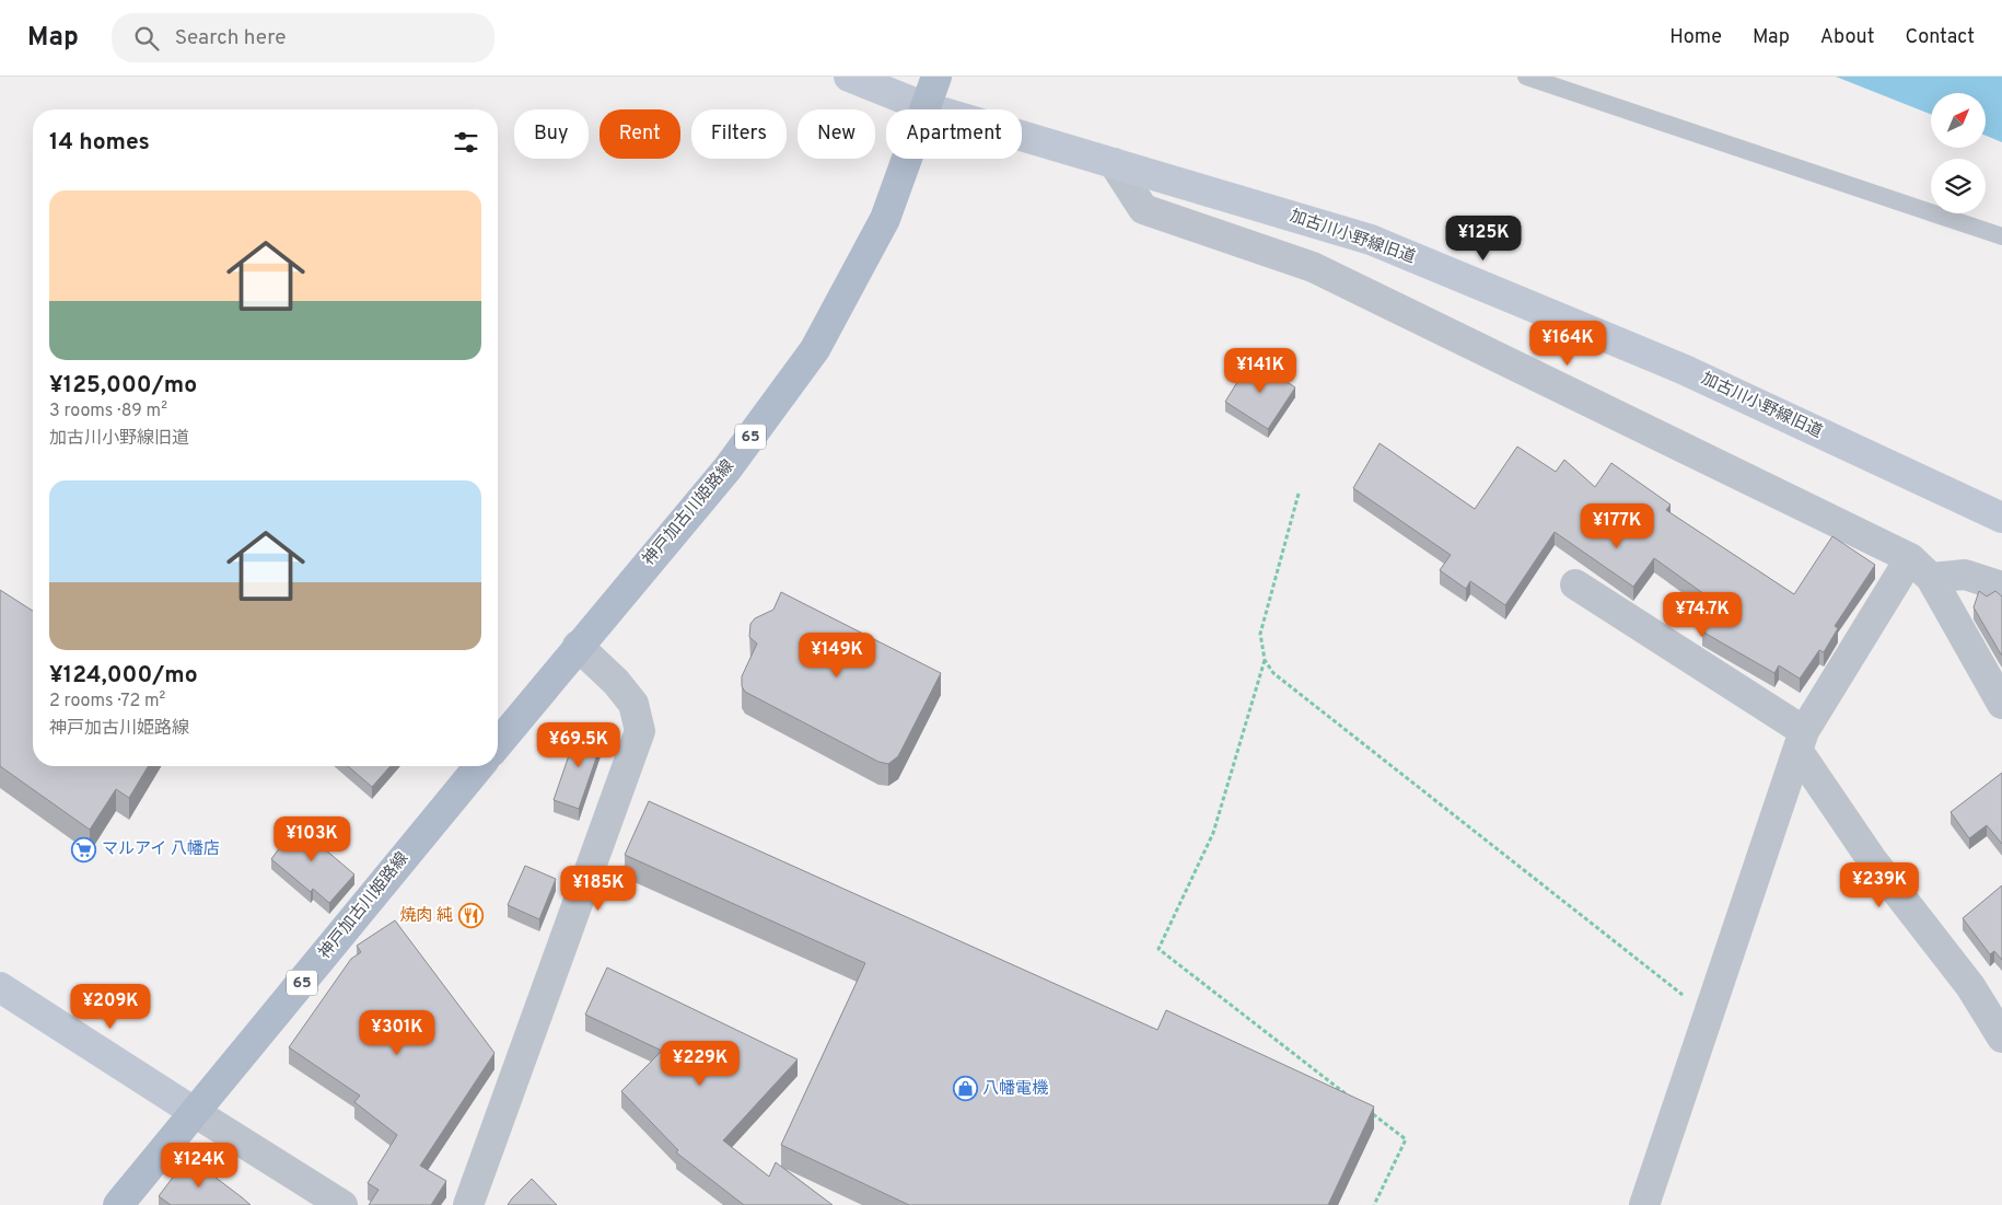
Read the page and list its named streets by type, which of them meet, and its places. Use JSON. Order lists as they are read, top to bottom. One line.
{"streets":{"main road":["65","神戸加古川姫路線"],"street":["加古川小野線旧道"]},"crossings":[["加古川小野線旧道","神戸加古川姫路線"]],"places":{"supermarket":["マルアイ 八幡店"],"restaurant":["焼肉 純"],"shop":["八幡電機"]},"north":"top right","page":{"header":"Map","search":"Search here","nav":["Home","Map","About","Contact"],"chip":["Buy","Rent","Filters","New","Apartment"],"heading":"14 homes","list":[{"name":"¥125,000/mo","note":"3 rooms · 89 m² · 加古川小野線旧道"},{"name":"¥124,000/mo","note":"2 rooms · 72 m² · 神戸加古川姫路線"}],"price":["¥125K","¥164K","¥141K","¥177K","¥74.7K","¥149K","¥69.5K","¥103K","¥239K","¥185K","¥209K","¥301K","¥229K","¥124K"]}}
